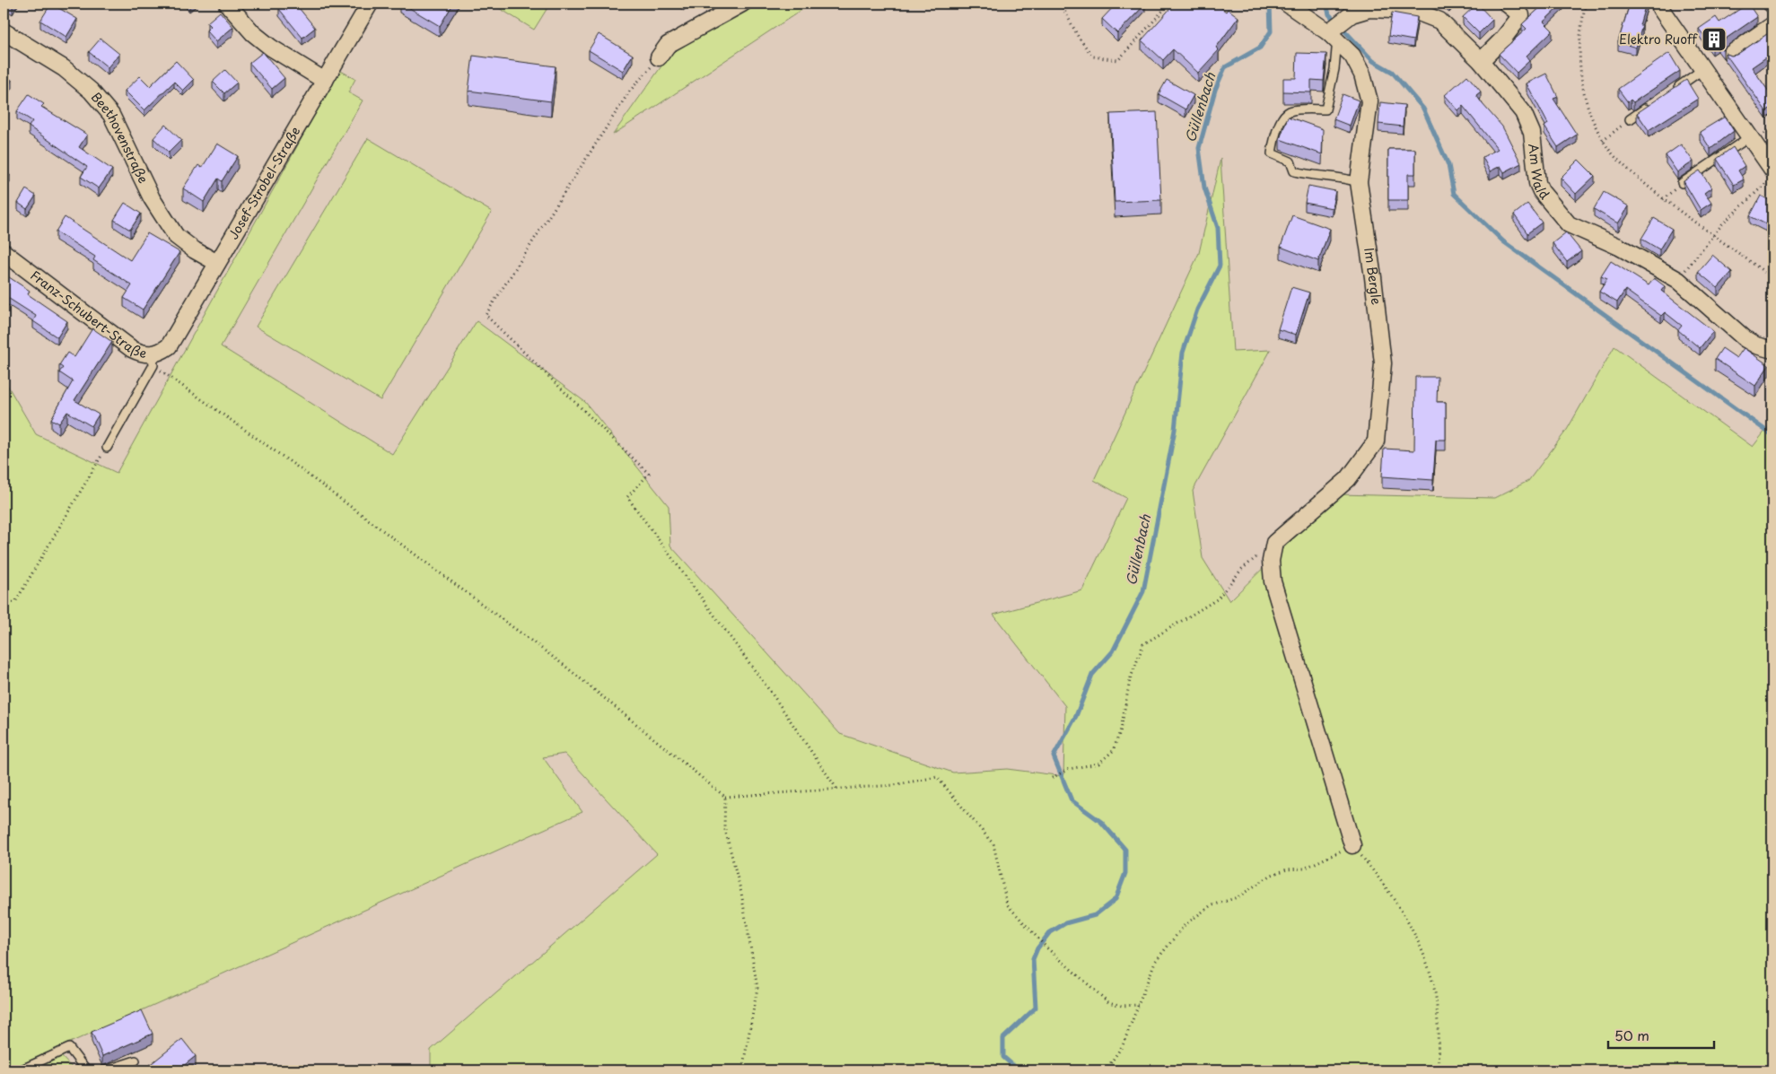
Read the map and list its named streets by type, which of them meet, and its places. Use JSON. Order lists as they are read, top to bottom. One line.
{"streets":{"street":["Beethovenstraße","Am Wald","Josef-Strobel-Straße","Im Bergle","Franz-Schubert-Straße"]},"crossings":[["Beethovenstraße","Josef-Strobel-Straße"],["Am Wald","Im Bergle"],["Josef-Strobel-Straße","Franz-Schubert-Straße"]],"water":["Güllenbach"],"places":{"building":["Elektro Ruoff"]},"scale_bar":"50 m"}
